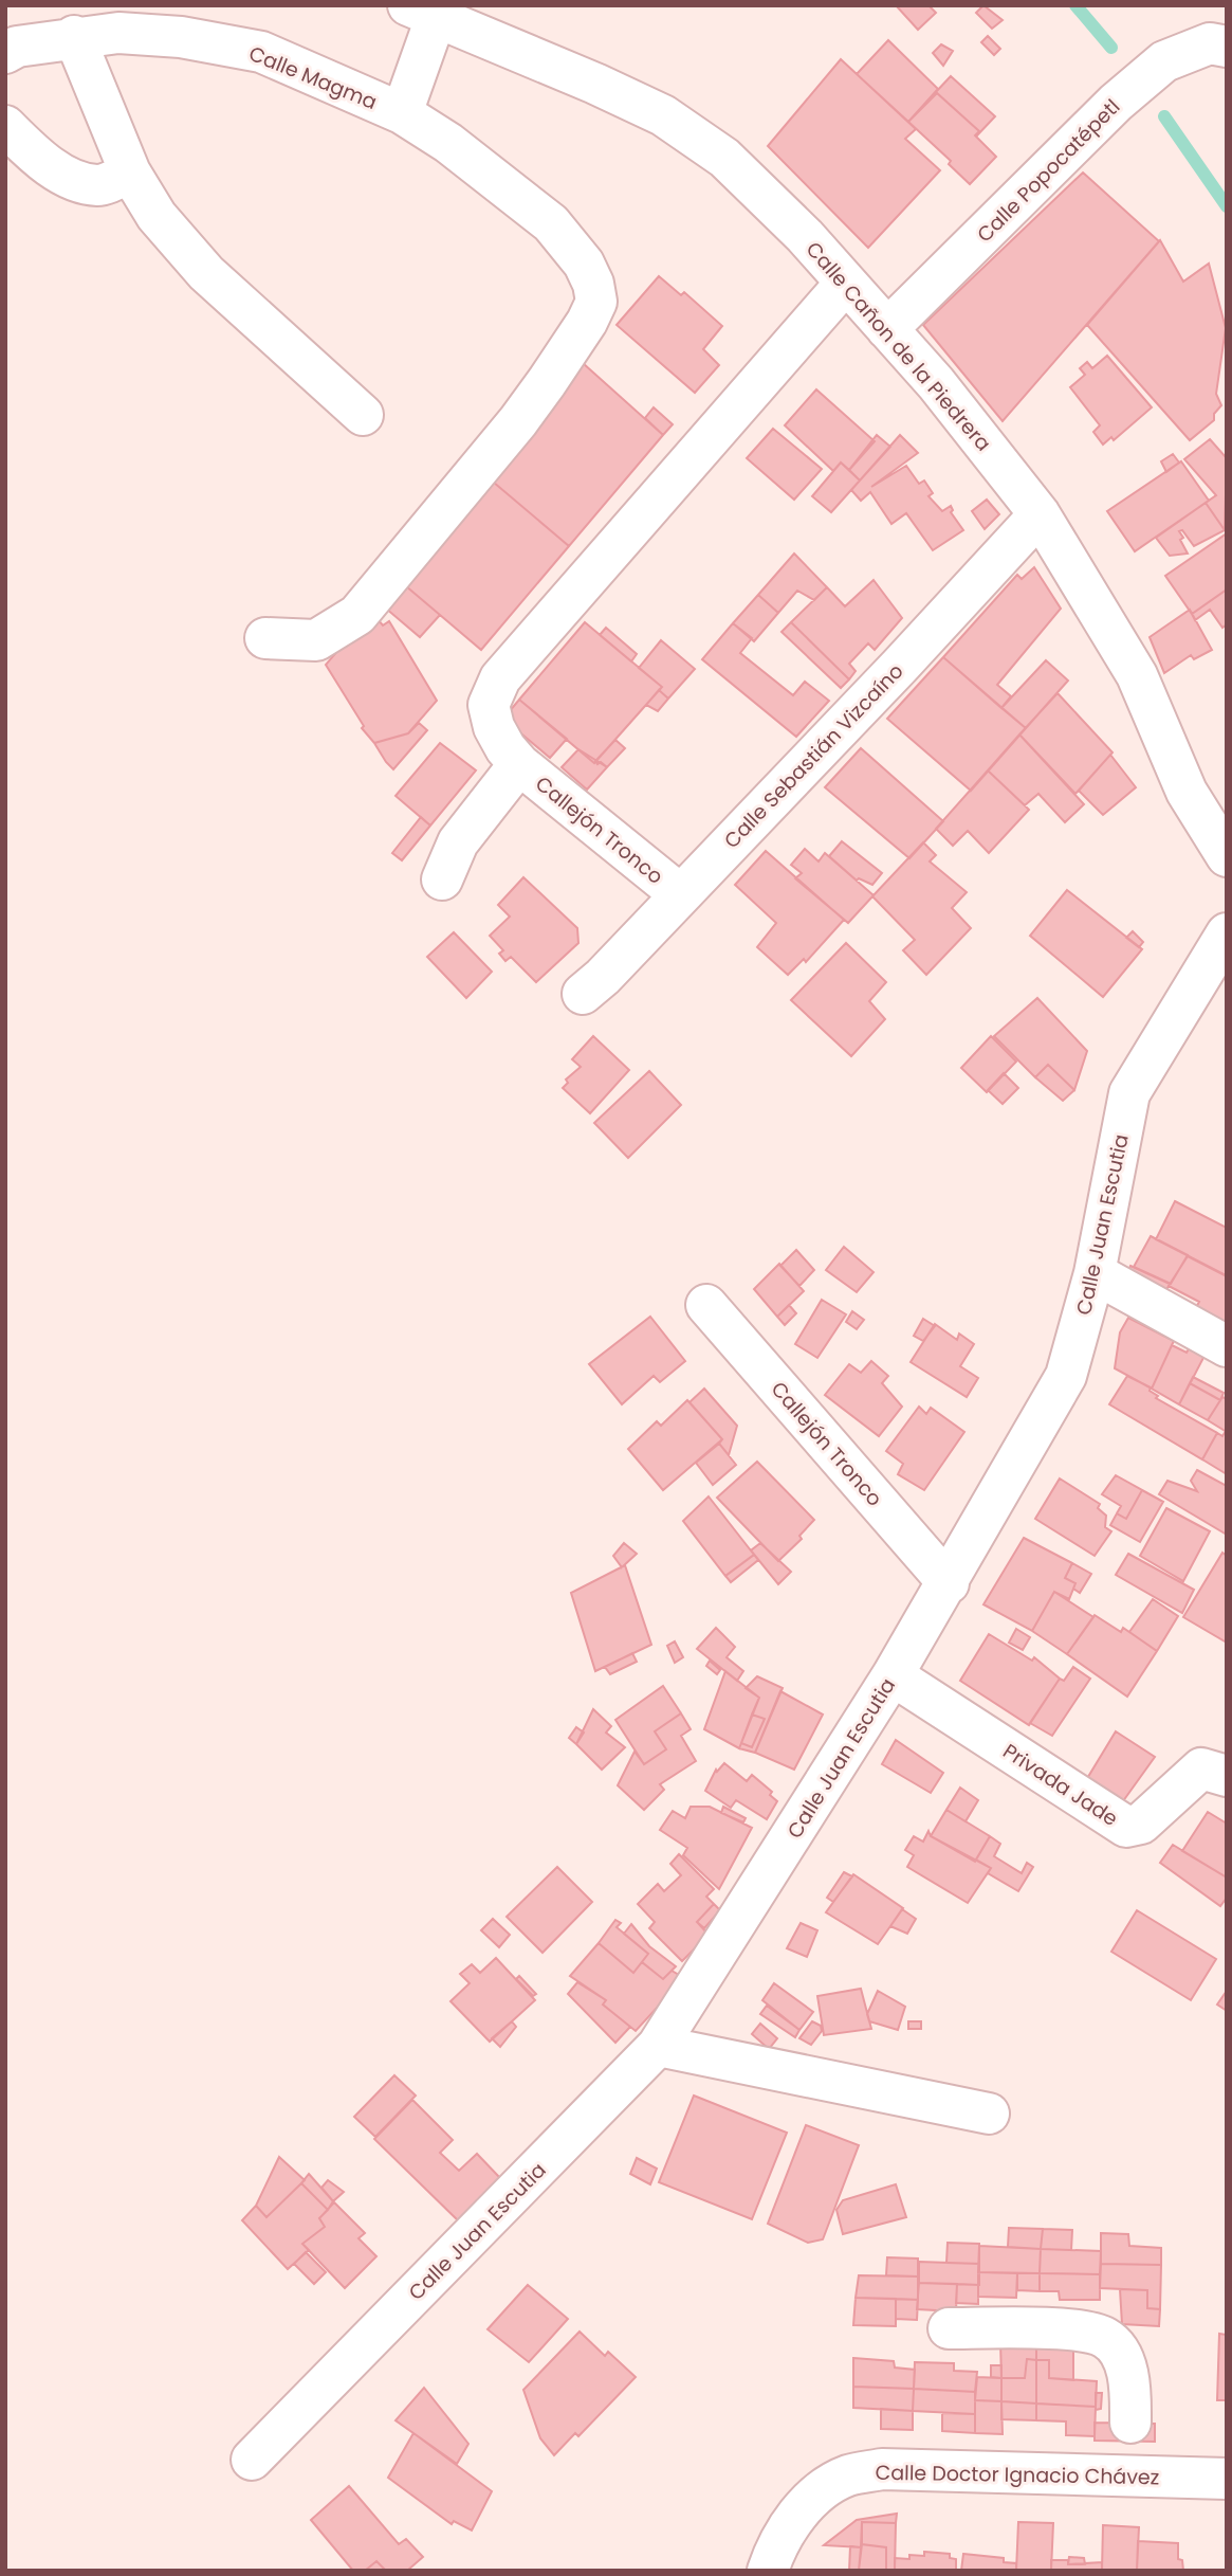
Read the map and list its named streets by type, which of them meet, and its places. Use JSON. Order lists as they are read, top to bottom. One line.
{"streets":{"street":["Calle Magma","Calle Popocatépetl","Calle Cañon de la Piedrera","Calle Sebastián Vizcaíno","Callejón Tronco","Calle Juan Escutia","Privada Jade","Calle Doctor Ignacio Chávez"]},"crossings":[["Calle Magma","Calle Cañon de la Piedrera"],["Calle Popocatépetl","Calle Cañon de la Piedrera"],["Calle Cañon de la Piedrera","Calle Sebastián Vizcaíno"],["Calle Cañon de la Piedrera","Callejón Tronco"],["Calle Sebastián Vizcaíno","Callejón Tronco"],["Callejón Tronco","Calle Juan Escutia"],["Calle Juan Escutia","Privada Jade"]]}
